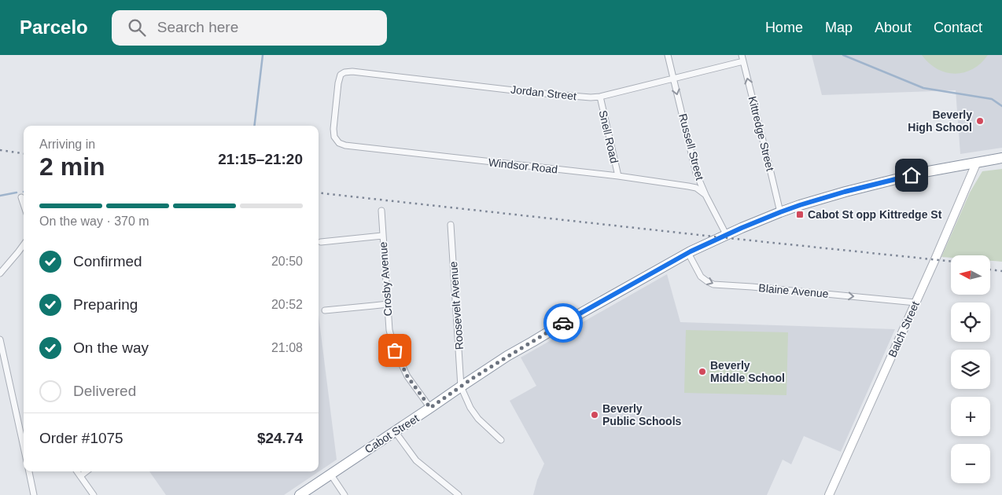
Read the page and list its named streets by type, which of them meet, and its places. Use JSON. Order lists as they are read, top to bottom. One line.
{"streets":{"highway":["Cabot Street"],"street":["Jordan Street","Kittredge Street","Snell Road","Russell Street","Windsor Road","Crosby Avenue","Blaine Avenue","Roosevelt Avenue","Balch Street"]},"crossings":[["Jordan Street","Kittredge Street"],["Jordan Street","Snell Road"],["Jordan Street","Russell Street"],["Jordan Street","Windsor Road"],["Kittredge Street","Cabot Street"],["Snell Road","Windsor Road"],["Russell Street","Windsor Road"],["Russell Street","Cabot Street"],["Crosby Avenue","Cabot Street"],["Blaine Avenue","Balch Street"],["Blaine Avenue","Cabot Street"],["Roosevelt Avenue","Cabot Street"],["Balch Street","Cabot Street"]],"one_way":["Kittredge Street","Russell Street","Blaine Avenue"],"places":{"other":["Beverly High School","Beverly Middle School","Beverly Public Schools"],"transit":["Cabot St opp Kittredge St"]},"north":"left","page":{"header":"Parcelo","search":"Search here","nav":["Home","Map","About","Contact"],"heading":["2 min","Arriving in","21:15–21:20"],"panel":["Order #1075","$24.74"],"bar":"On the way · 370 m","list":[["Confirmed","20:50"],["Preparing","20:52"],["On the way","21:08"],"Delivered"],"map_buttons":["+","−"]}}
